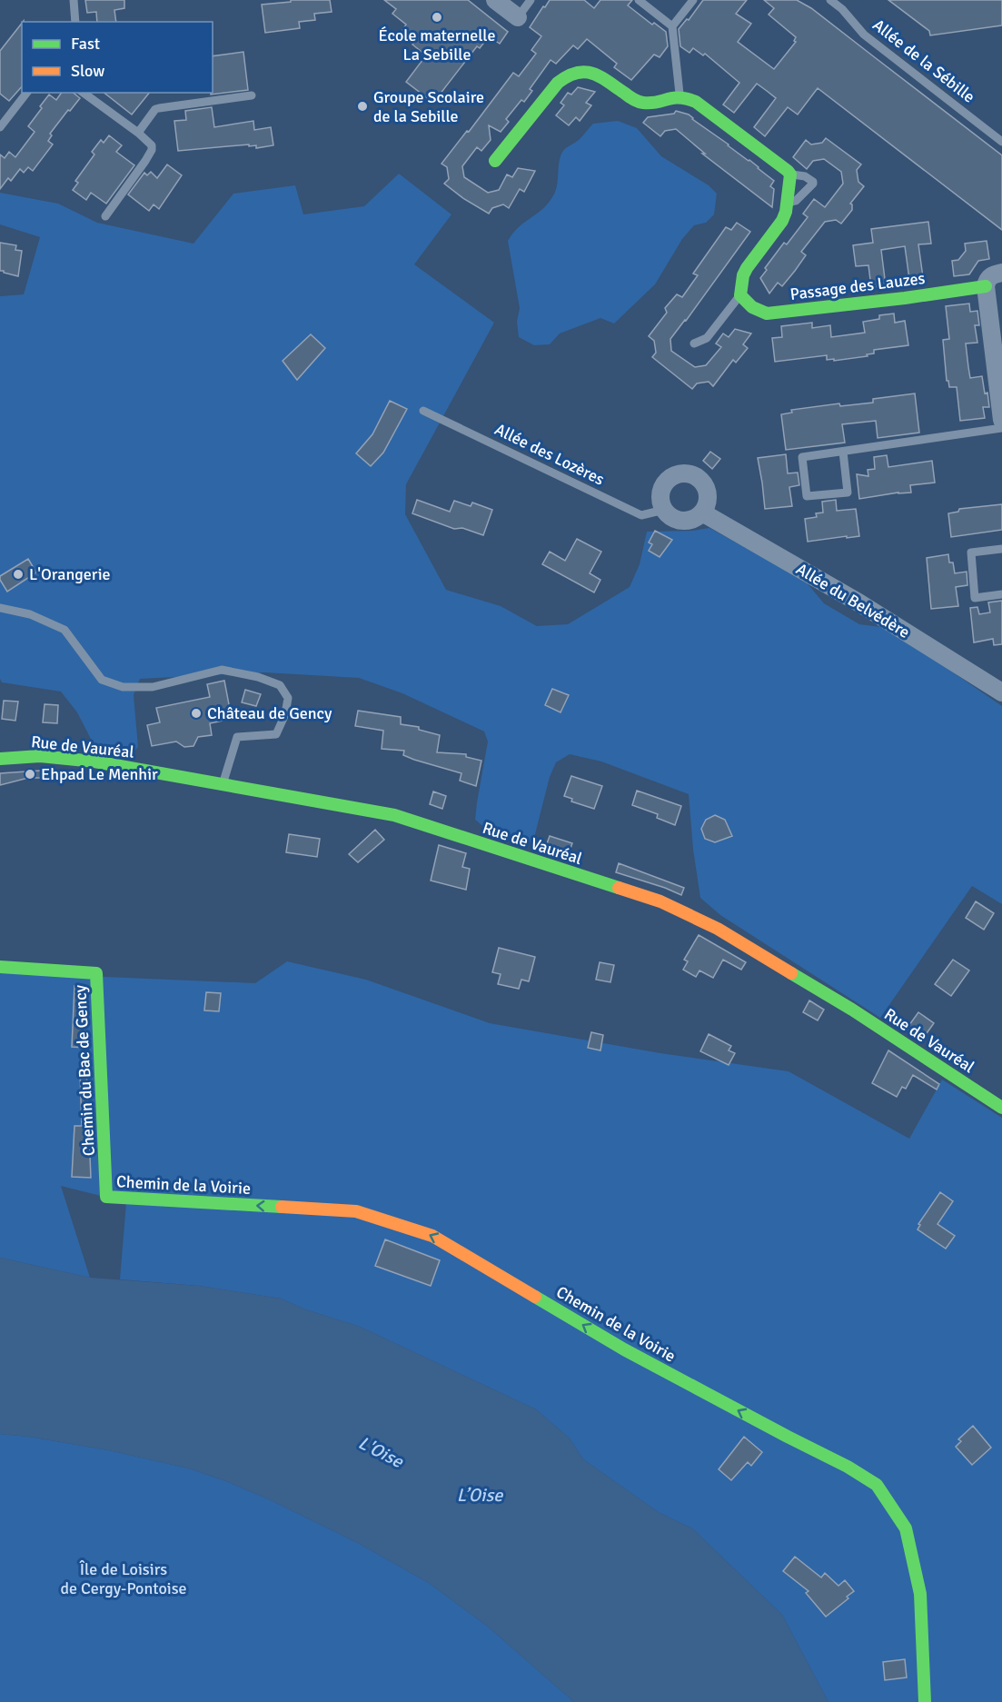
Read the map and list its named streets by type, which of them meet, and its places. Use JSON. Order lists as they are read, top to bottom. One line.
{"streets":{"street":["Passage des Lauzes","Allée du Belvédère","Rue de Vauréal","Chemin du Bac de Gency","Chemin de la Voirie"],"lane":["Allée de la Sébille","Allée des Lozères"]},"crossings":[["Allée des Lozères","Allée du Belvédère"],["Chemin du Bac de Gency","Chemin de la Voirie"]],"one_way":["Chemin de la Voirie"],"water":["L'Oise","L’Oise"],"parks":["Île de Loisirs de Cergy-Pontoise"],"places":["École maternelle La Sebille","Groupe Scolaire de la Sebille","L'Orangerie","Château de Gency","Ehpad Le Menhir"],"legend":["Fast","Slow"]}
